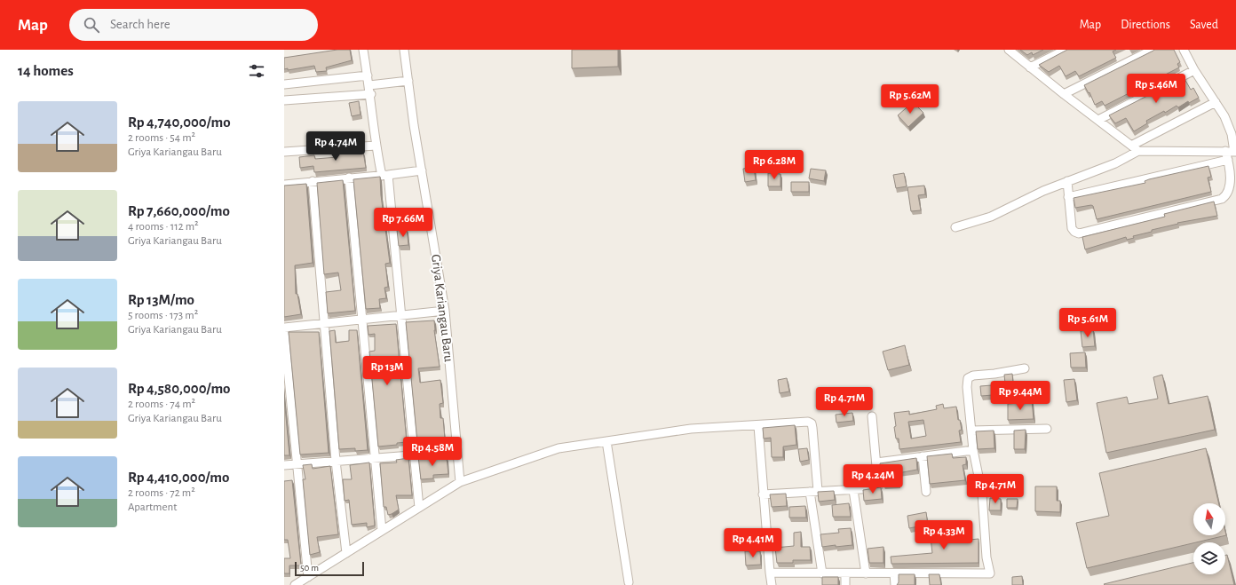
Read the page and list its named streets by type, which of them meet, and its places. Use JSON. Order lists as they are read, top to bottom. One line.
{"streets":{"street":["Griya Kariangau Baru"]},"scale_bar":"50 m","north":"top","page":{"header":"Map","search":"Search here","nav":["Map","Directions","Saved"],"heading":"14 homes","price":["Rp 5.46M","Rp 5.62M","Rp 4.74M","Rp 6.28M","Rp 7.66M","Rp 5.61M","Rp 13M","Rp 9.44M","Rp 4.71M","Rp 4.58M","Rp 4.24M","Rp 4.71M","Rp 4.33M","Rp 4.41M"],"list":[{"name":"Rp 4,740,000/mo","note":"2 rooms · 54 m² · Griya Kariangau Baru"},{"name":"Rp 7,660,000/mo","note":"4 rooms · 112 m² · Griya Kariangau Baru"},{"name":"Rp 13M/mo","note":"5 rooms · 173 m² · Griya Kariangau Baru"},{"name":"Rp 4,580,000/mo","note":"2 rooms · 74 m² · Griya Kariangau Baru"},{"name":"Rp 4,410,000/mo","note":"2 rooms · 72 m² · Apartment"}],"scale":"50 m"}}
